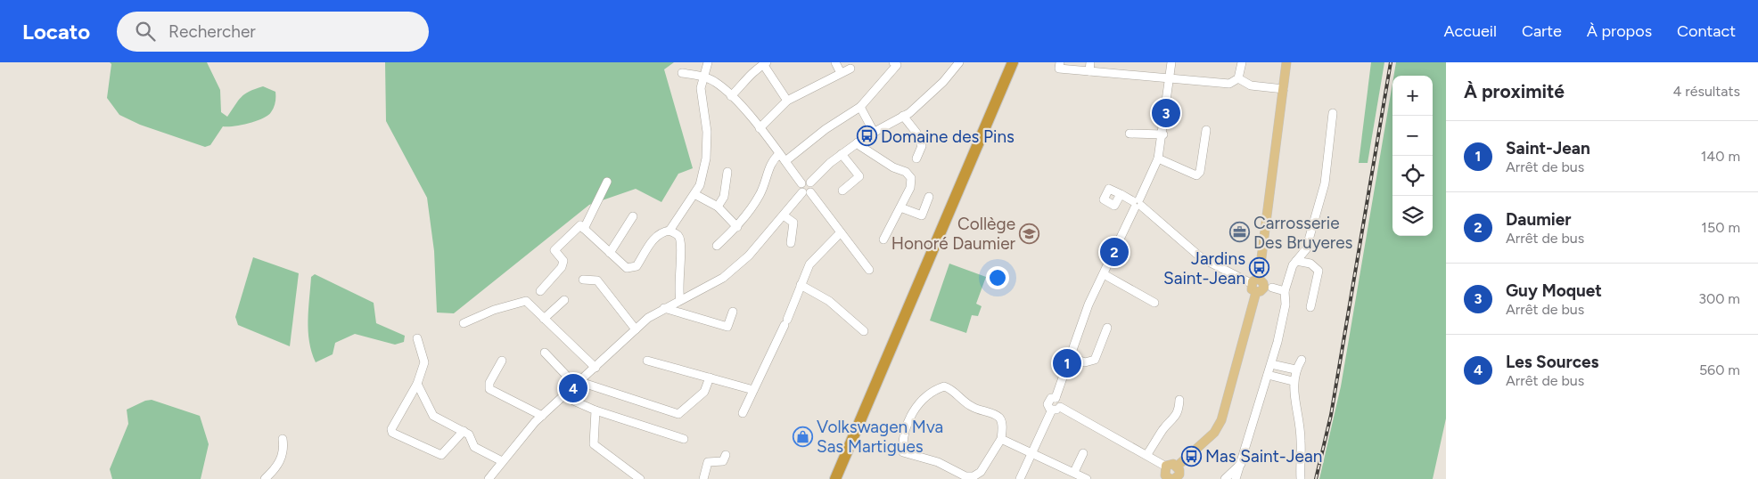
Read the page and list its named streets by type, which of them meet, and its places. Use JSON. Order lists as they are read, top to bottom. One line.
{"places":{"bus stop":["Domaine des Pins","Jardins Saint-Jean","Mas Saint-Jean"],"office":["Carrosserie Des Bruyeres"],"school or university":["Collège Honoré Daumier"],"shop":["Volkswagen Mva Sas Martigues"]},"page":{"header":"Locato","search":"Rechercher","nav":["Accueil","Carte","À propos","Contact"],"heading":["À proximité","4 résultats"],"map_buttons":["+","−"],"pins":["3","2","1","4"],"list":[{"mark":"1","name":"Saint-Jean","note":"Arrêt de bus","value":"140 m"},{"mark":"2","name":"Daumier","note":"Arrêt de bus","value":"150 m"},{"mark":"3","name":"Guy Moquet","note":"Arrêt de bus","value":"300 m"},{"mark":"4","name":"Les Sources","note":"Arrêt de bus","value":"560 m"}]}}
